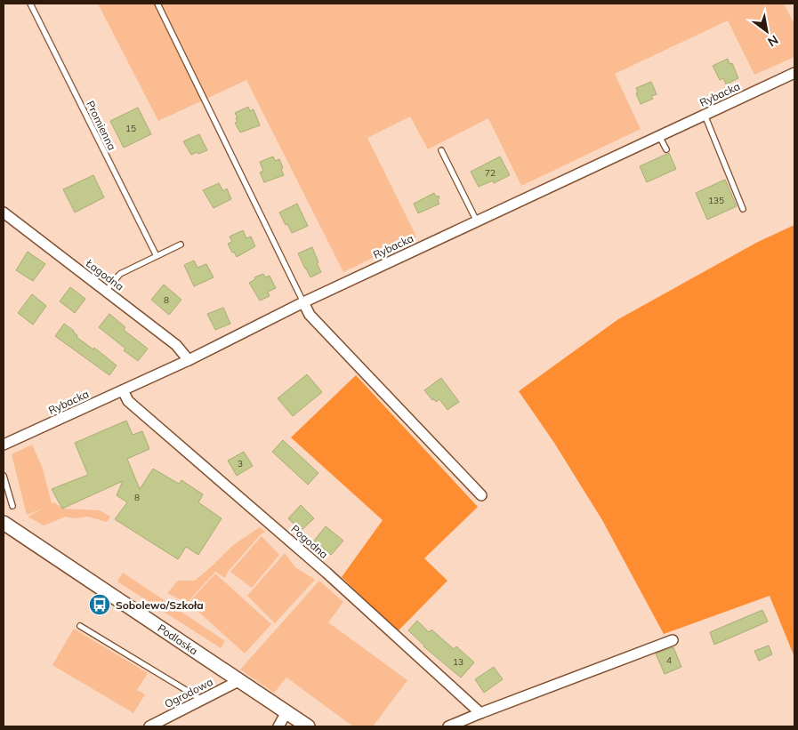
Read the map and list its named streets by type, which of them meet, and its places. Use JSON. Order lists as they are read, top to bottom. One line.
{"streets":{"street":["Rybacka","Łagodna","Pogodna","Podlaska","Ogrodowa"],"lane":["Promienna"]},"crossings":[["Rybacka","Łagodna"],["Rybacka","Pogodna"],["Podlaska","Ogrodowa"]],"places":{"bus stop":["Sobolewo/Szkoła"]},"house_numbers":["15","72","135","8","3","8","4","13"],"north":"bottom right"}
